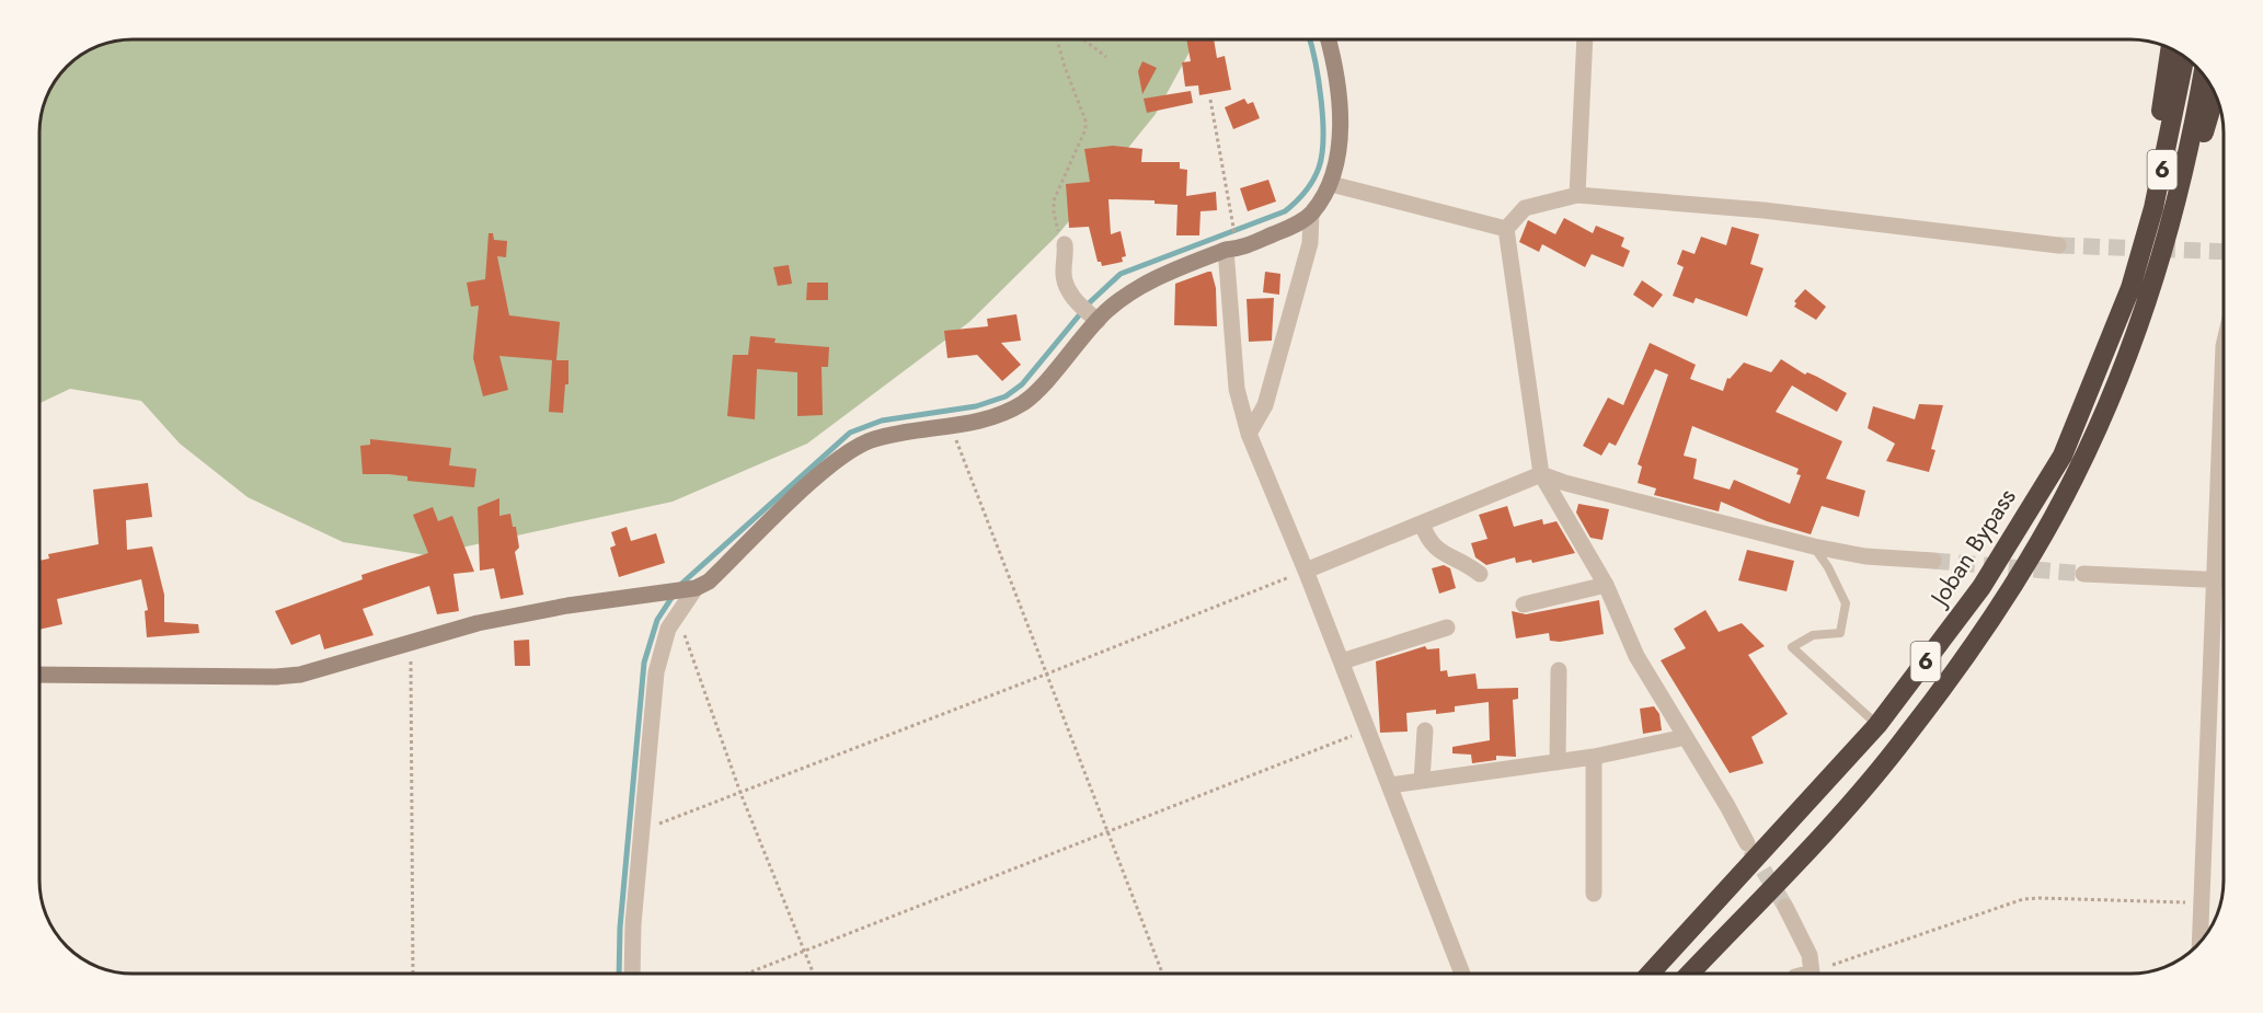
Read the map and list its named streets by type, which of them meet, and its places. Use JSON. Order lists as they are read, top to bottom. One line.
{"streets":{"highway":["6","Joban Bypass"]}}
